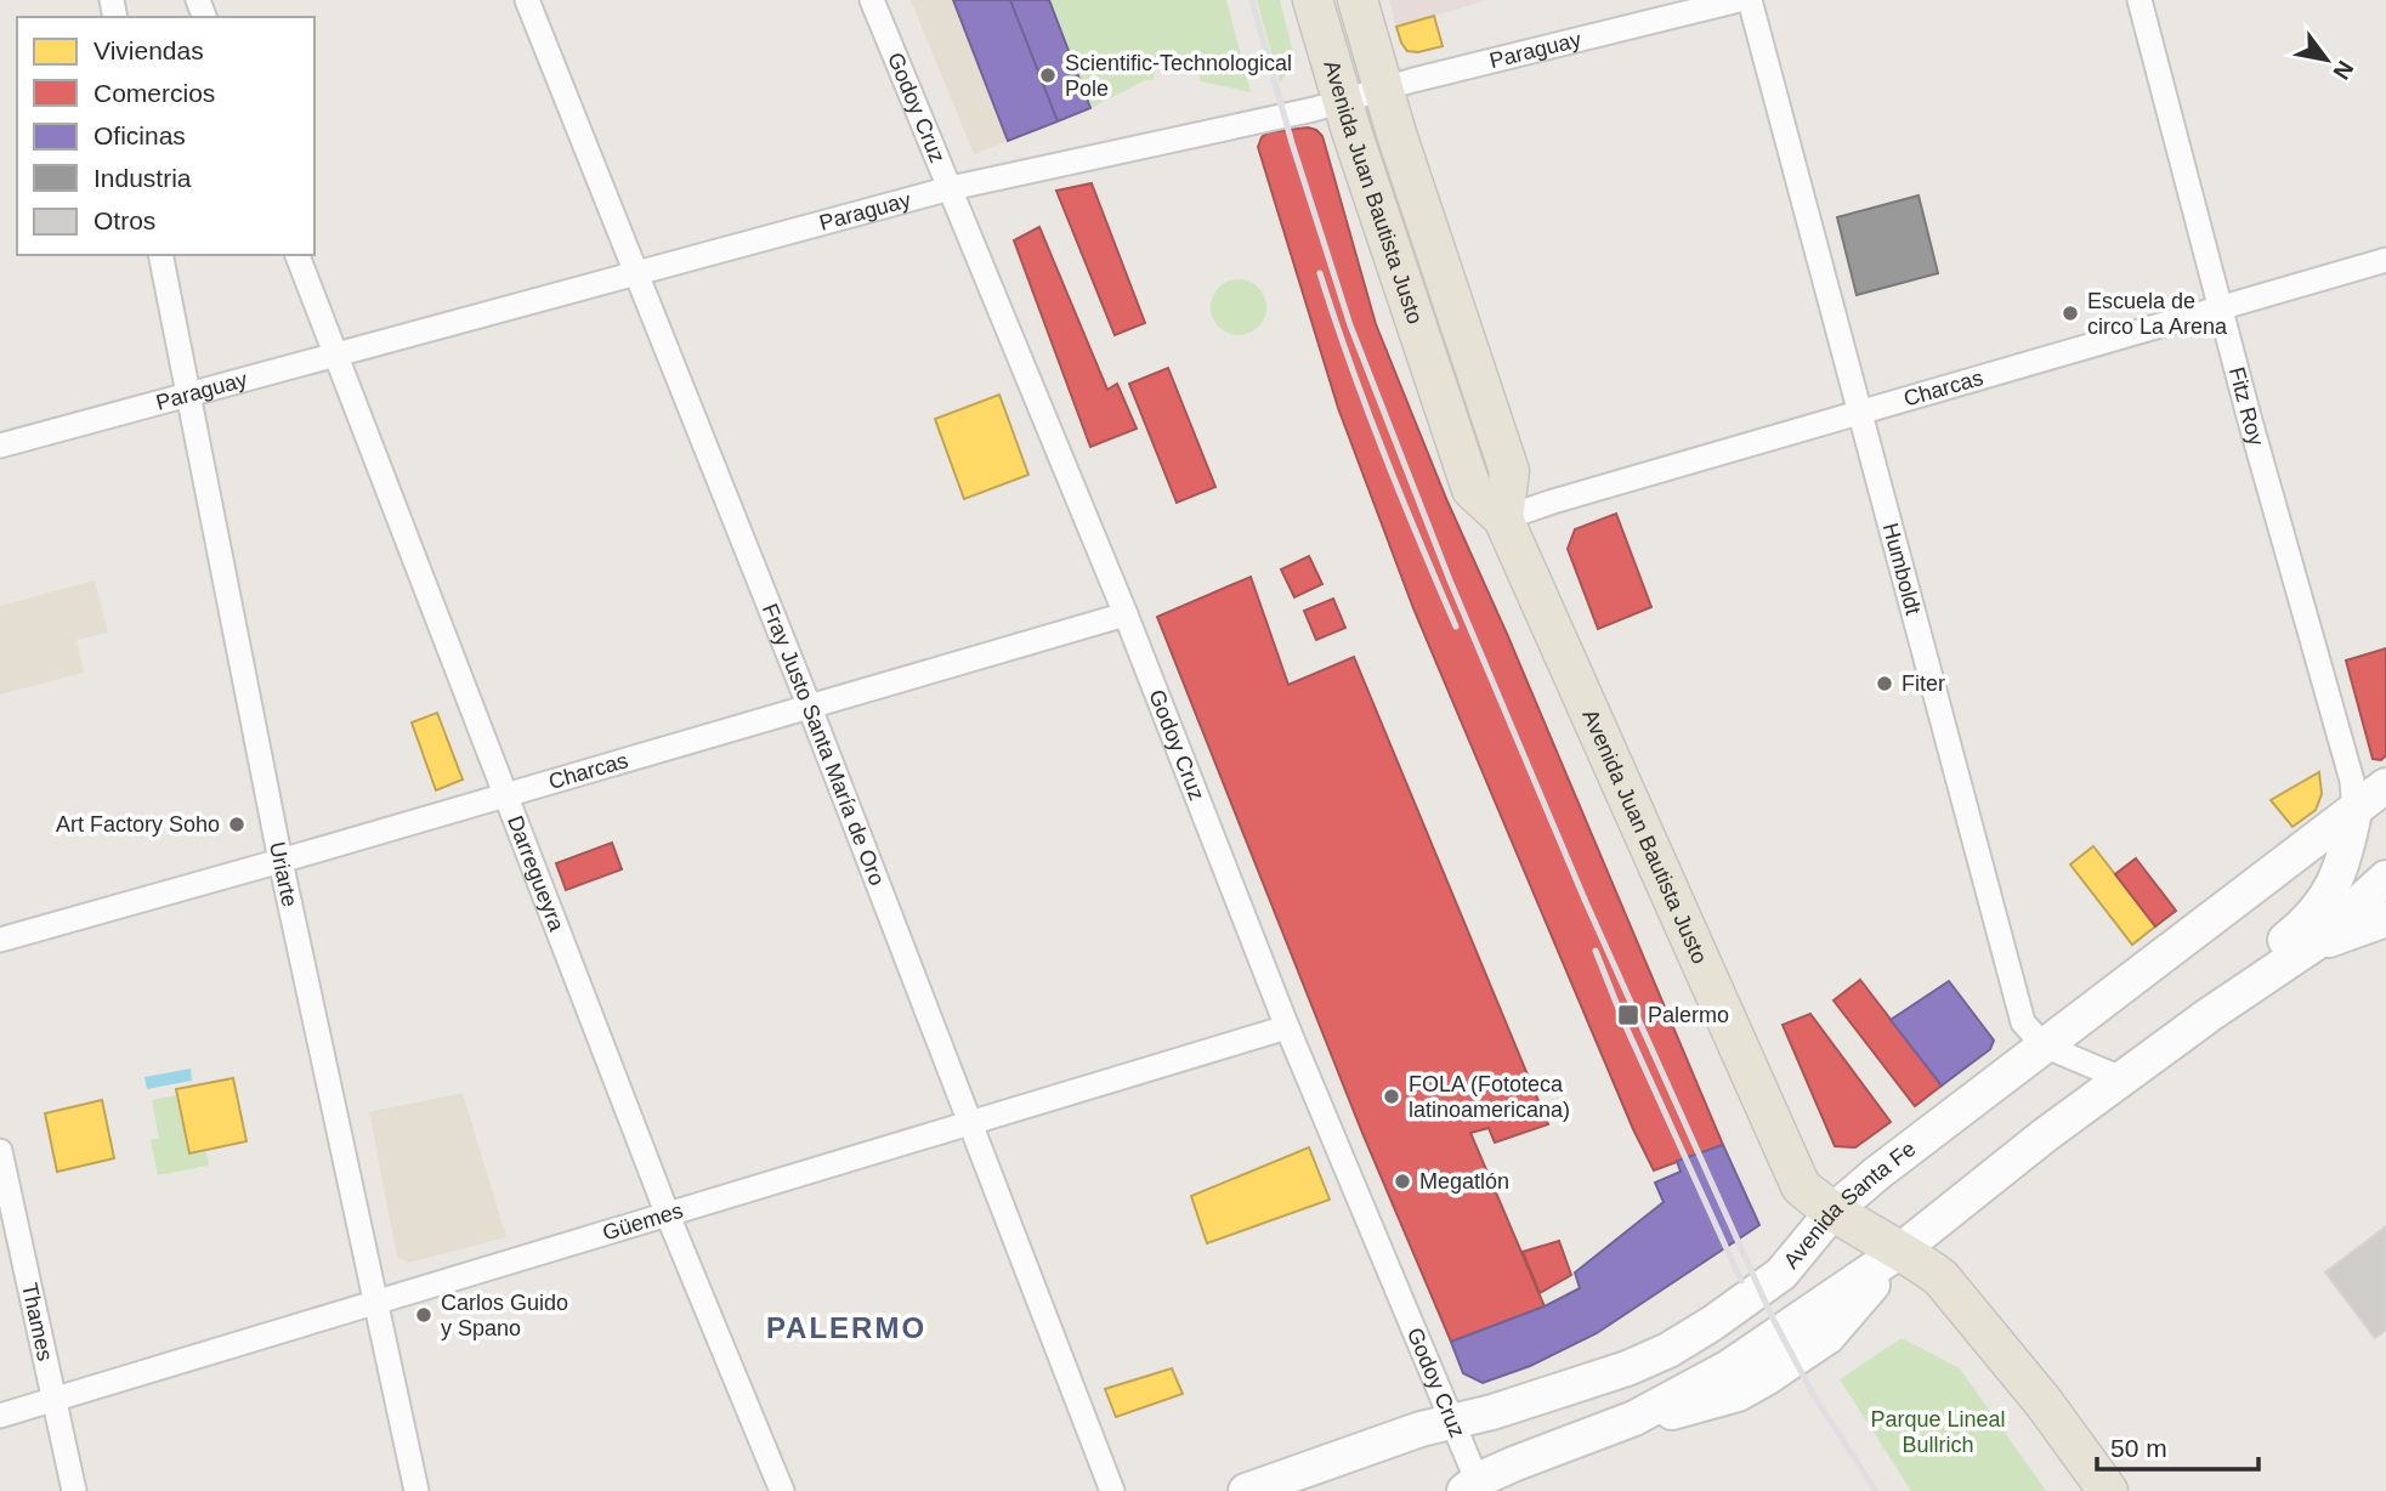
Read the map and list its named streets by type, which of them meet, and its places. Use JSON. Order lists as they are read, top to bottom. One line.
{"streets":{"main road":["Avenida Juan Bautista Justo","Avenida Santa Fe"],"street":["Paraguay","Godoy Cruz","Charcas","Fitz Roy","Humboldt","Fray Justo Santa María de Oro","Uriarte","Darregueyra","Güemes","Thames"]},"crossings":[["Paraguay","Godoy Cruz"],["Paraguay","Avenida Juan Bautista Justo"],["Paraguay","Fray Justo Santa María de Oro"],["Paraguay","Uriarte"],["Paraguay","Darregueyra"],["Godoy Cruz","Charcas"],["Godoy Cruz","Avenida Santa Fe"],["Godoy Cruz","Güemes"],["Avenida Juan Bautista Justo","Charcas"],["Avenida Juan Bautista Justo","Avenida Santa Fe"],["Charcas","Fitz Roy"],["Charcas","Humboldt"],["Charcas","Fray Justo Santa María de Oro"],["Charcas","Uriarte"],["Charcas","Darregueyra"],["Fitz Roy","Avenida Santa Fe"],["Humboldt","Avenida Santa Fe"],["Fray Justo Santa María de Oro","Güemes"],["Uriarte","Güemes"],["Darregueyra","Güemes"],["Güemes","Thames"]],"districts":["PALERMO"],"parks":["Parque Lineal Bullrich"],"places":{"other":["Scientific-Technological Pole","Escuela de circo La Arena","Fiter","Art Factory Soho","FOLA (Fototeca latinoamericana)","Megatlón","Carlos Guido y Spano"],"transit":["Palermo"]},"legend":["Viviendas","Comercios","Oficinas","Industria","Otros"],"scale_bar":"50 m","north":"bottom right"}
